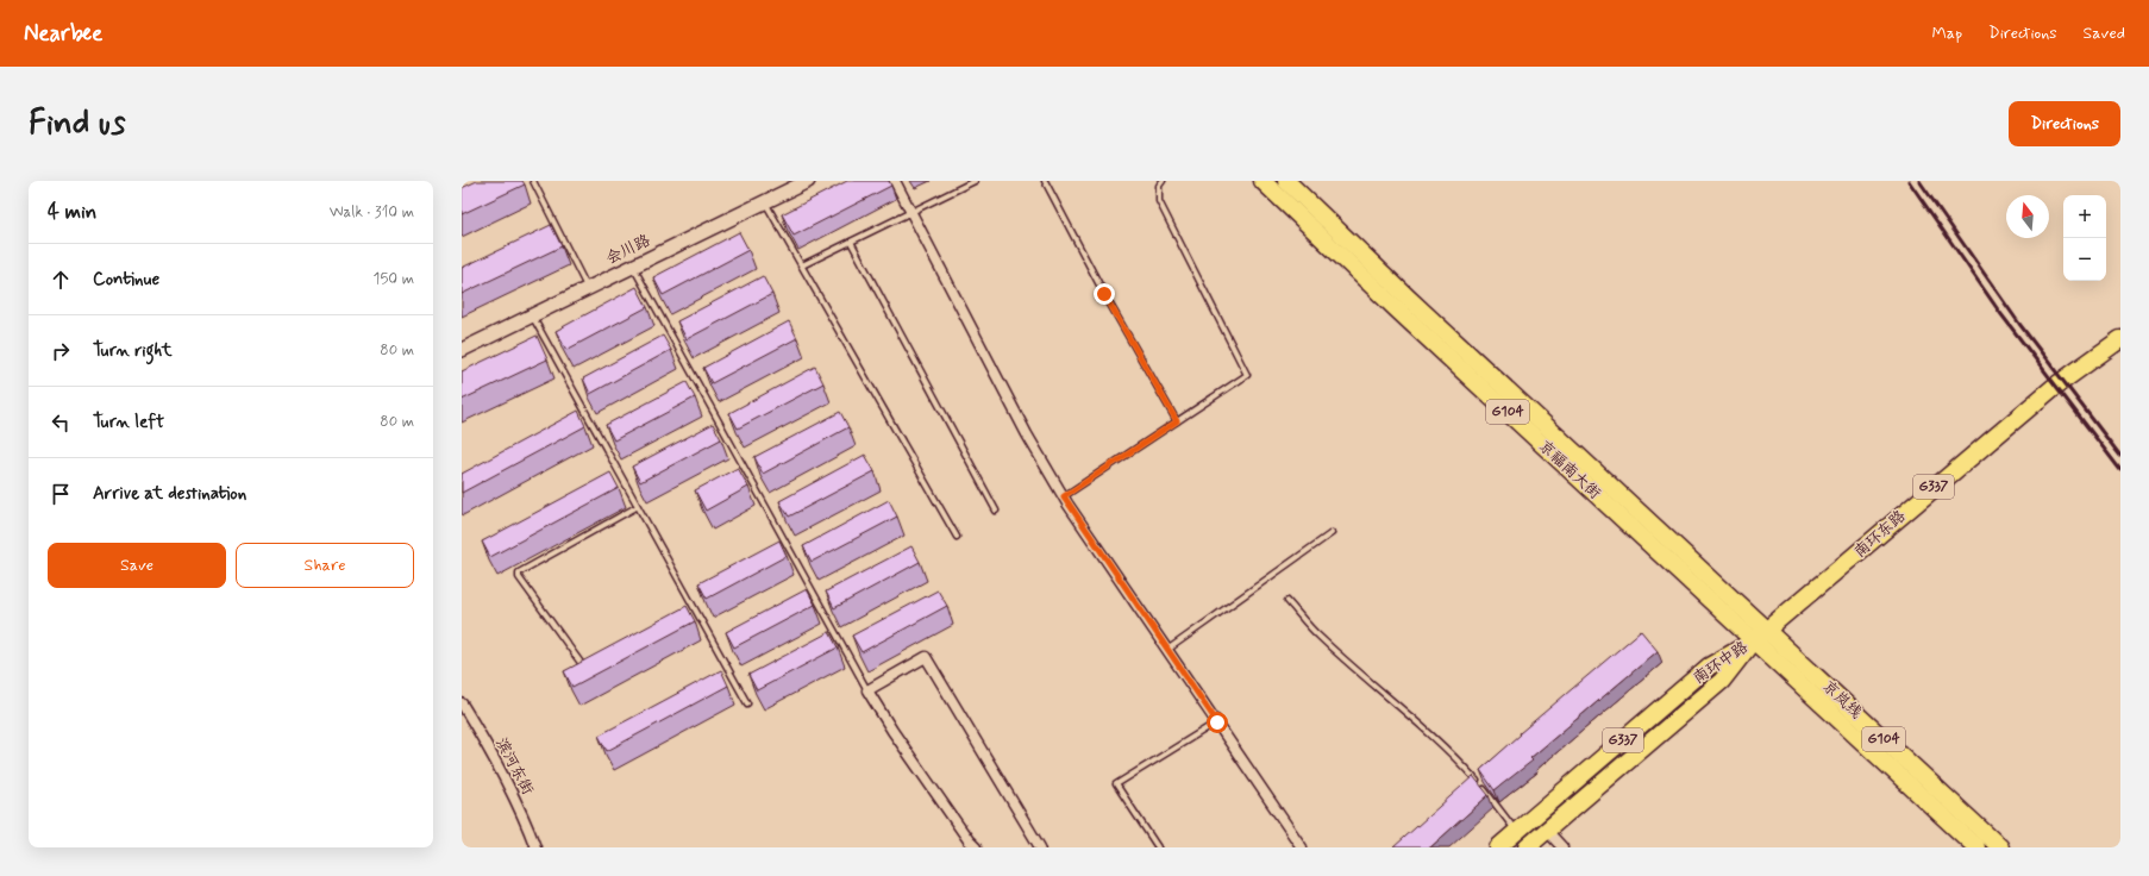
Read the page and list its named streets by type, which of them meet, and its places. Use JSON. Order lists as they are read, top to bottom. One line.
{"streets":{"highway":["G104","京福南大街","G337","南环东路","南环中路","京岚线"],"street":["会川路","滨河东街"]},"crossings":[["京福南大街","南环东路"],["京福南大街","南环中路"],["京福南大街","京岚线"],["南环东路","南环中路"],["南环东路","京岚线"],["南环中路","京岚线"]],"north":"top","page":{"header":"Nearbee","nav":["Map","Directions","Saved"],"buttons":["Directions",["Save","Share"]],"title":"Find us","heading":["4 min","Walk · 310 m"],"map_buttons":["+","−"],"list":[["Continue","150 m"],["Turn right","80 m"],["Turn left","80 m"],"Arrive at destination"]}}
